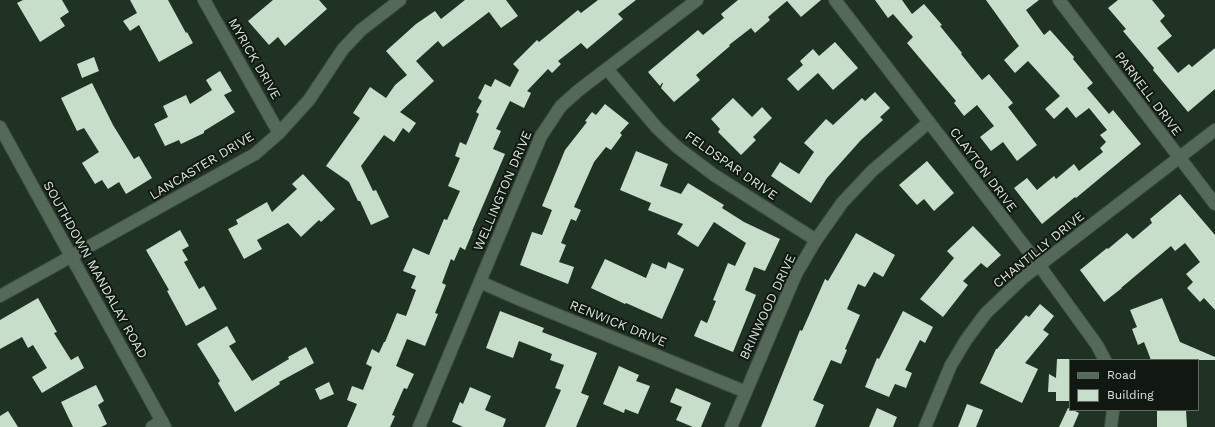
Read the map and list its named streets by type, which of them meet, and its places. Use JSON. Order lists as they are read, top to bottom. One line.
{"streets":{"street":["MYRICK DRIVE","PARNELL DRIVE","LANCASTER DRIVE","FELDSPAR DRIVE","CLAYTON DRIVE","WELLINGTON DRIVE","CHANTILLY DRIVE","SOUTHDOWN MANDALAY ROAD","BRINWOOD DRIVE","RENWICK DRIVE"]},"crossings":[["MYRICK DRIVE","LANCASTER DRIVE"],["PARNELL DRIVE","CHANTILLY DRIVE"],["LANCASTER DRIVE","SOUTHDOWN MANDALAY ROAD"],["FELDSPAR DRIVE","WELLINGTON DRIVE"],["FELDSPAR DRIVE","BRINWOOD DRIVE"],["CLAYTON DRIVE","CHANTILLY DRIVE"],["CLAYTON DRIVE","BRINWOOD DRIVE"],["WELLINGTON DRIVE","RENWICK DRIVE"],["BRINWOOD DRIVE","RENWICK DRIVE"]],"legend":["Road","Building"]}
